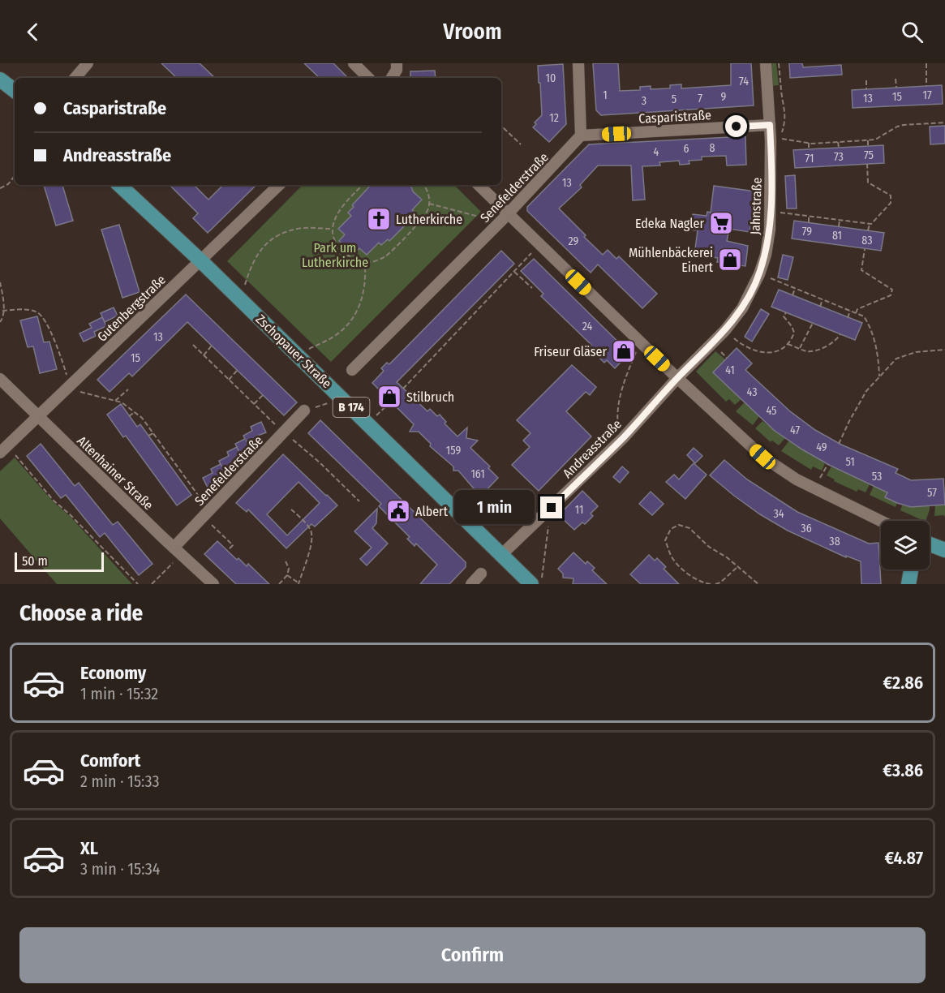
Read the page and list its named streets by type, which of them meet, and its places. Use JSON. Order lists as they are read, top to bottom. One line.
{"streets":{"main road":["Zschopauer Straße","B 174"],"street":["Casparistraße","Senefelderstraße","Jahnstraße","Gutenbergstraße","Andreasstraße","Altenhainer Straße"]},"crossings":[["Casparistraße","Senefelderstraße"],["Casparistraße","Jahnstraße"],["Senefelderstraße","Altenhainer Straße"],["Jahnstraße","Andreasstraße"],["Gutenbergstraße","Zschopauer Straße"],["Gutenbergstraße","Altenhainer Straße"],["Zschopauer Straße","Andreasstraße"]],"parks":["Park um Lutherkirche"],"places":{"church":["Lutherkirche"],"supermarket":["Edeka Nagler"],"shop":["Mühlenbäckerei Einert","Friseur Gläser","Stilbruch"],"public building":["Albert"]},"house_numbers":["10","74","1","17","9","15","7","13","5","3","12","8","6","4","75","73","71","13","79","81","83","29","24","13","15","41","43","45","47","49","159","51","161","53","57","11","34","36","38"],"scale_bar":"50 m","page":{"header":"Vroom","banner":["Casparistraße","Andreasstraße"],"bubble":"1 min","scale":"50 m","heading":"Choose a ride","list":[{"name":"Economy","note":"1 min · 15:32","value":"€2.86"},{"name":"Comfort","note":"2 min · 15:33","value":"€3.86"},{"name":"XL","note":"3 min · 15:34","value":"€4.87"}],"buttons":"Confirm"}}
